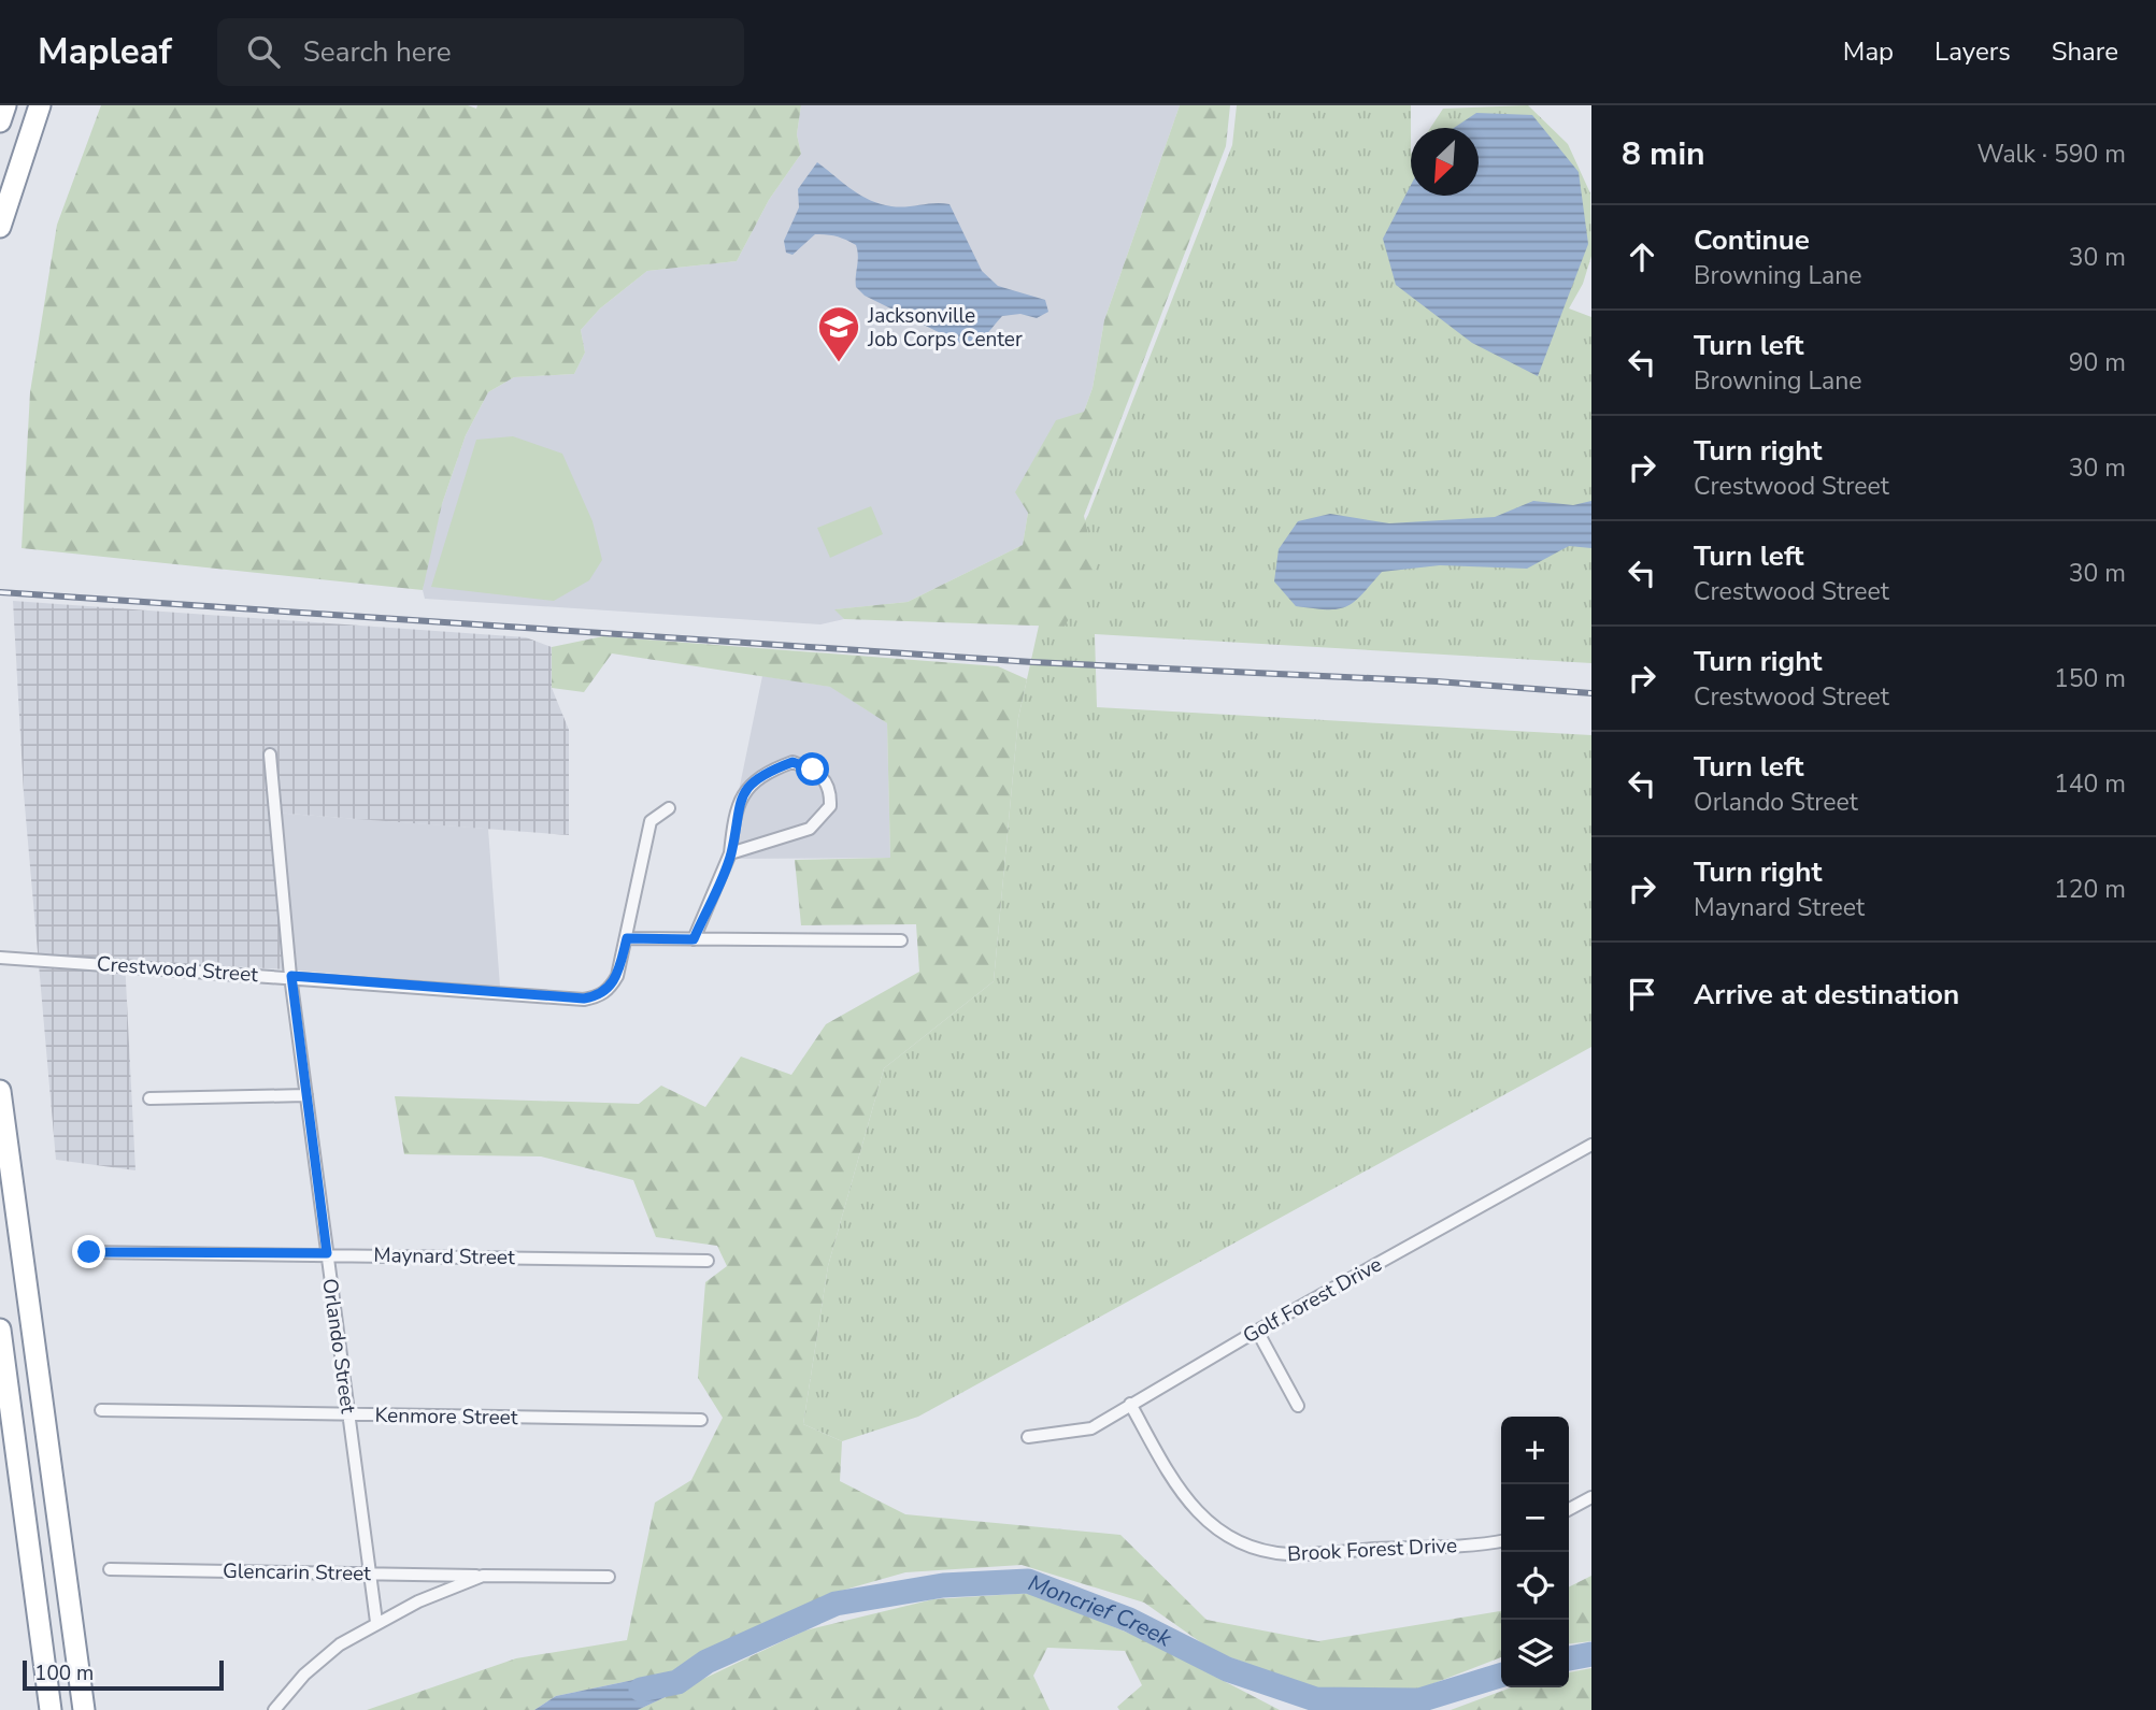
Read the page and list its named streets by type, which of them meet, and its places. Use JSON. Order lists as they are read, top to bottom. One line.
{"streets":{"street":["Crestwood Street","Maynard Street","Golf Forest Drive","Orlando Street","Kenmore Street","Brook Forest Drive","Glencarin Street"]},"crossings":[["Crestwood Street","Orlando Street"],["Maynard Street","Orlando Street"],["Golf Forest Drive","Brook Forest Drive"],["Orlando Street","Kenmore Street"],["Orlando Street","Glencarin Street"]],"water":["Moncrief Creek"],"places":{"school or university":["Jacksonville Job Corps Center"]},"scale_bar":"100 m","north":"bottom left","page":{"header":"Mapleaf","search":"Search here","nav":["Map","Layers","Share"],"heading":["8 min","Walk · 590 m"],"list":[["Continue","Browning Lane","30 m"],["Turn left","Browning Lane","90 m"],["Turn right","Crestwood Street","30 m"],["Turn left","Crestwood Street","30 m"],["Turn right","Crestwood Street","150 m"],["Turn left","Orlando Street","140 m"],["Turn right","Maynard Street","120 m"],"Arrive at destination"],"map_buttons":["+","−"],"scale":"100 m"}}
